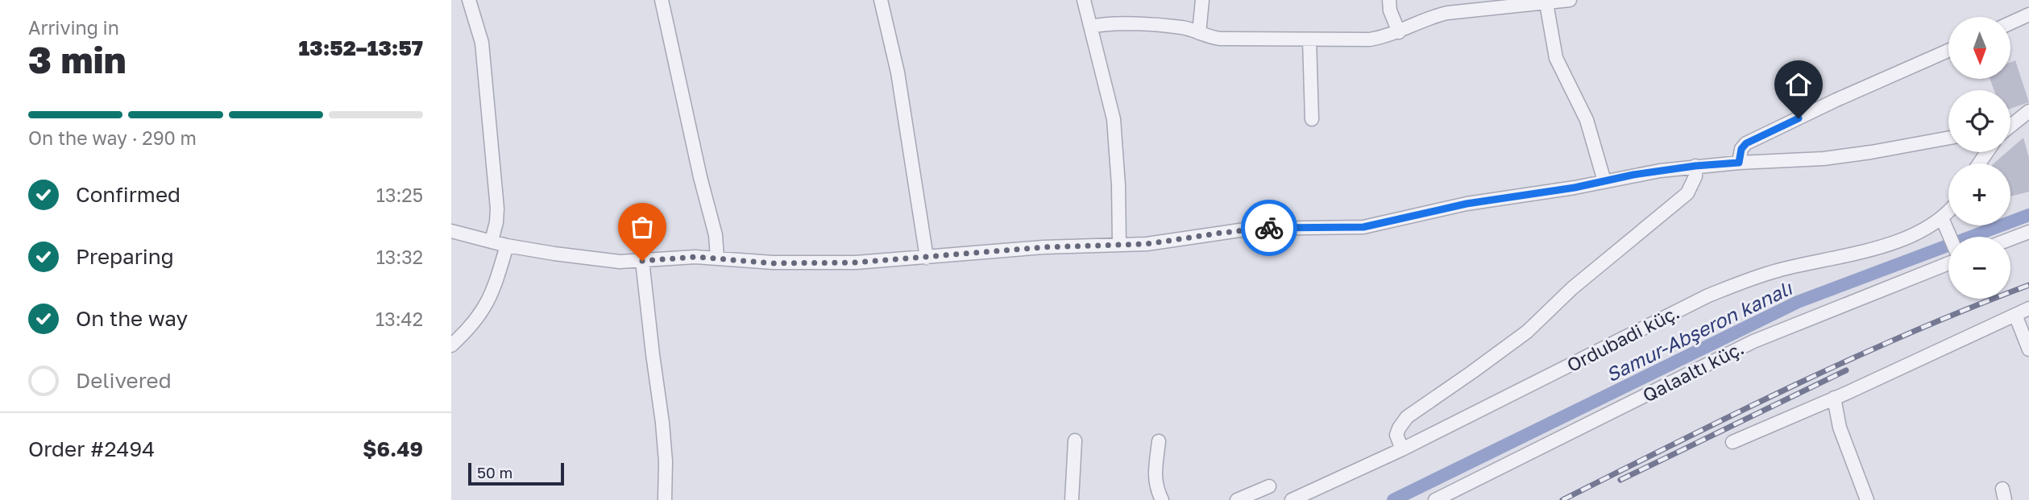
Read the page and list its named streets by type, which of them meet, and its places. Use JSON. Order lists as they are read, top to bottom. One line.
{"streets":{"street":["Ordubadi küç.","Qalaaltı küç."]},"water":["Samur-Abşeron kanalı"],"scale_bar":"50 m","north":"bottom","page":{"heading":["3 min","Arriving in","13:52–13:57"],"panel":["Order #2494","$6.49"],"map_buttons":["+","−"],"bar":"On the way · 290 m","list":[["Confirmed","13:25"],["Preparing","13:32"],["On the way","13:42"],"Delivered"],"scale":"50 m"}}
